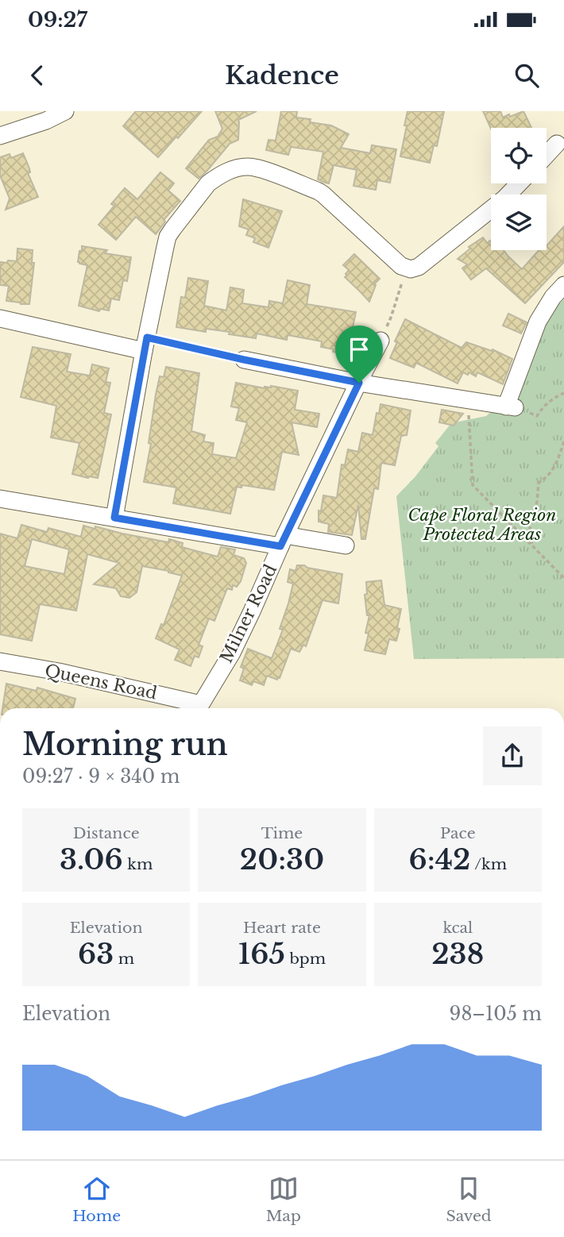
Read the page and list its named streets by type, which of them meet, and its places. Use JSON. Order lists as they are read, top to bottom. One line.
{"streets":{"street":["Milner Road","Queens Road"]},"parks":["Cape Floral Region Protected Areas"],"page":{"status":"09:27","header":"Kadence","heading":["Morning run","09:27 · 9 × 340 m"],"stats":[["Distance","3.06 km"],["Time","20:30"],["Pace","6:42 /km"],["Elevation","63 m"],["Heart rate","165 bpm"],["kcal","238"]],"chart":["Elevation","98–105 m"],"tabs":["Home","Map","Saved"]}}
